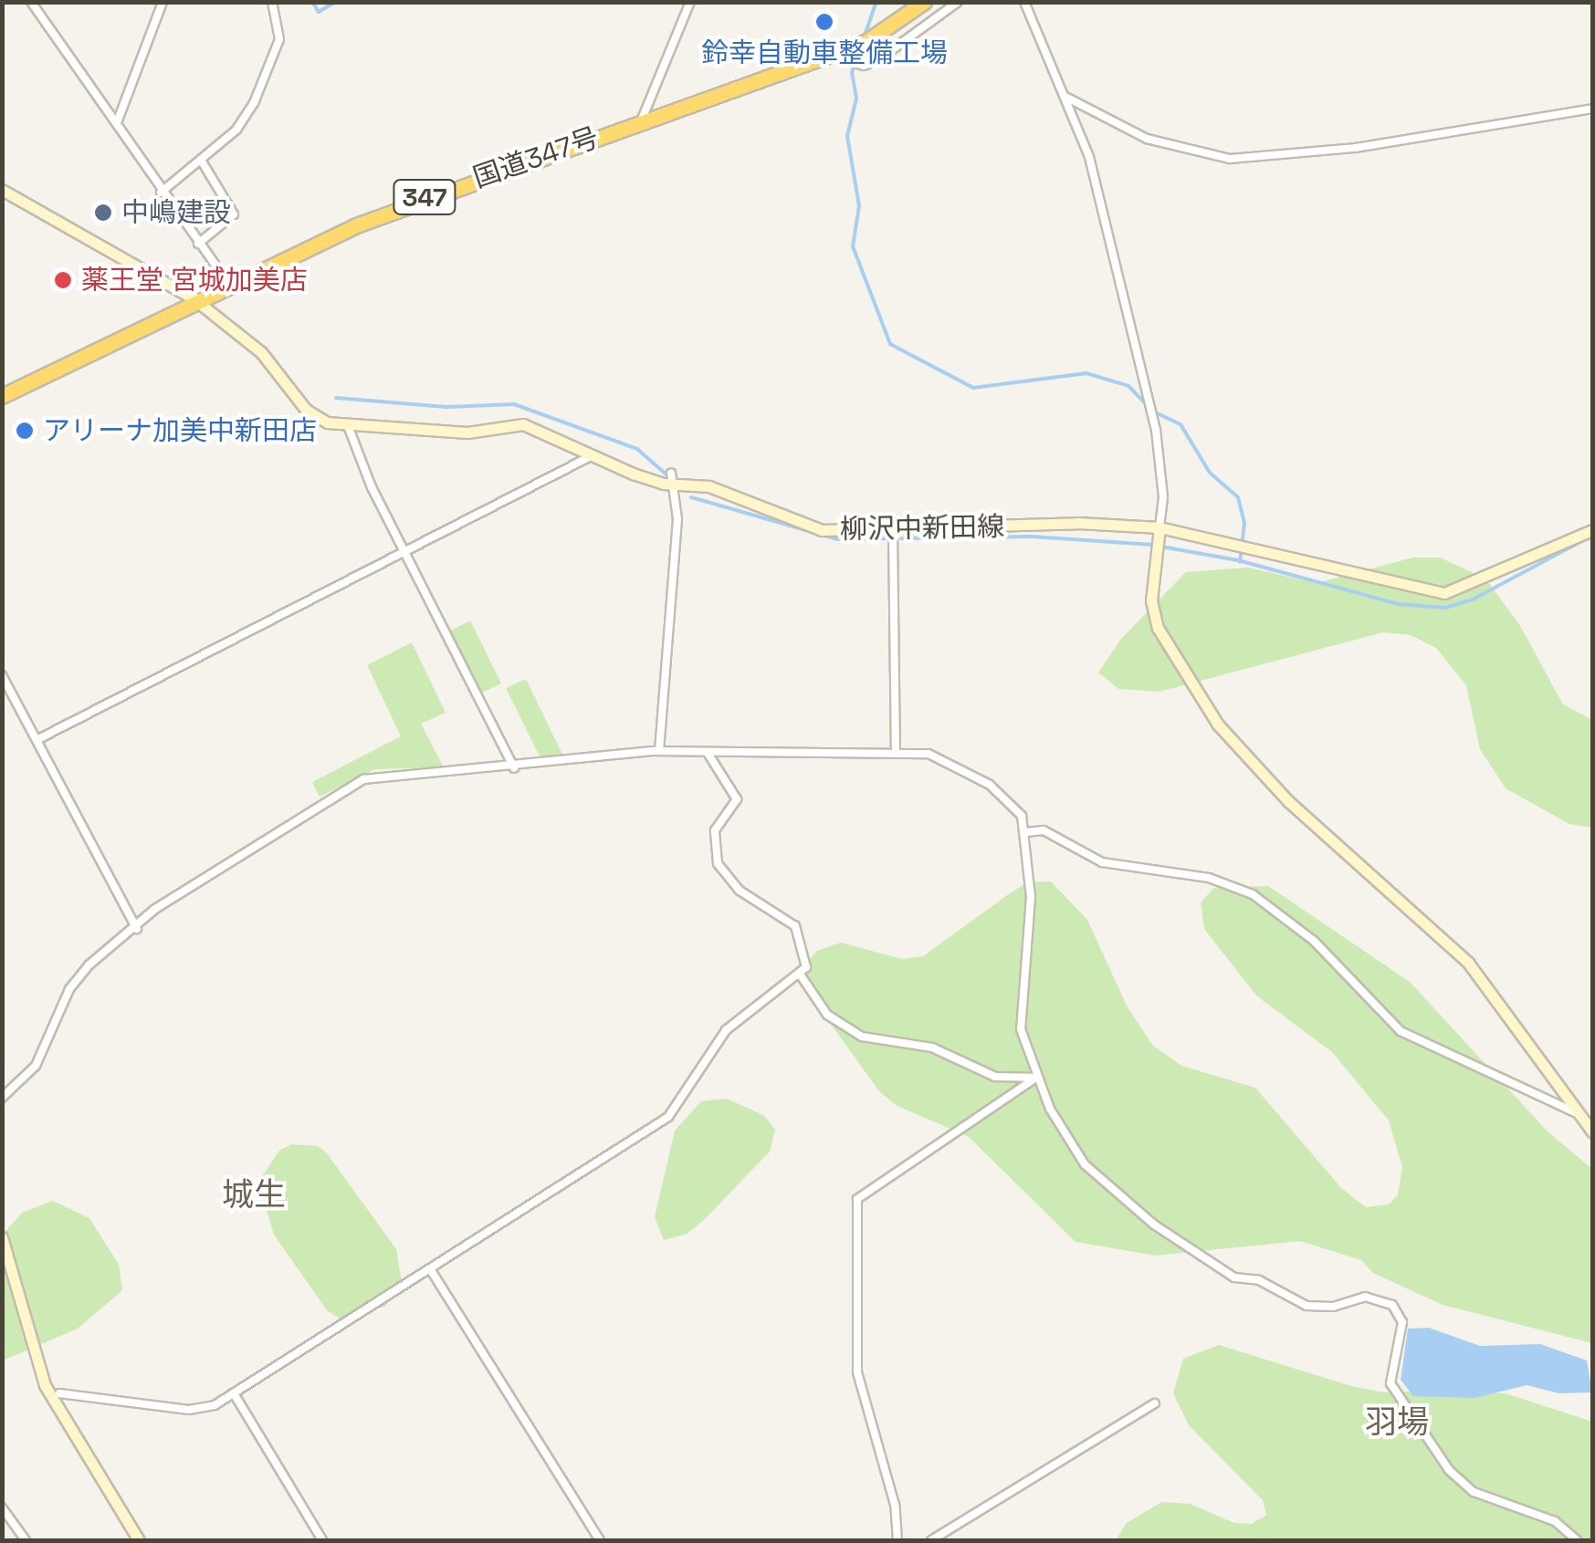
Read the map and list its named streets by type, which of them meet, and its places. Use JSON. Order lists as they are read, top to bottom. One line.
{"streets":{"highway":["国道347号","347"],"main road":["柳沢中新田線"]},"crossings":[["国道347号","柳沢中新田線"]],"districts":["城生","羽場"],"places":["鈴幸自動車整備工場","中嶋建設","薬王堂 宮城加美店","アリーナ加美中新田店"]}
